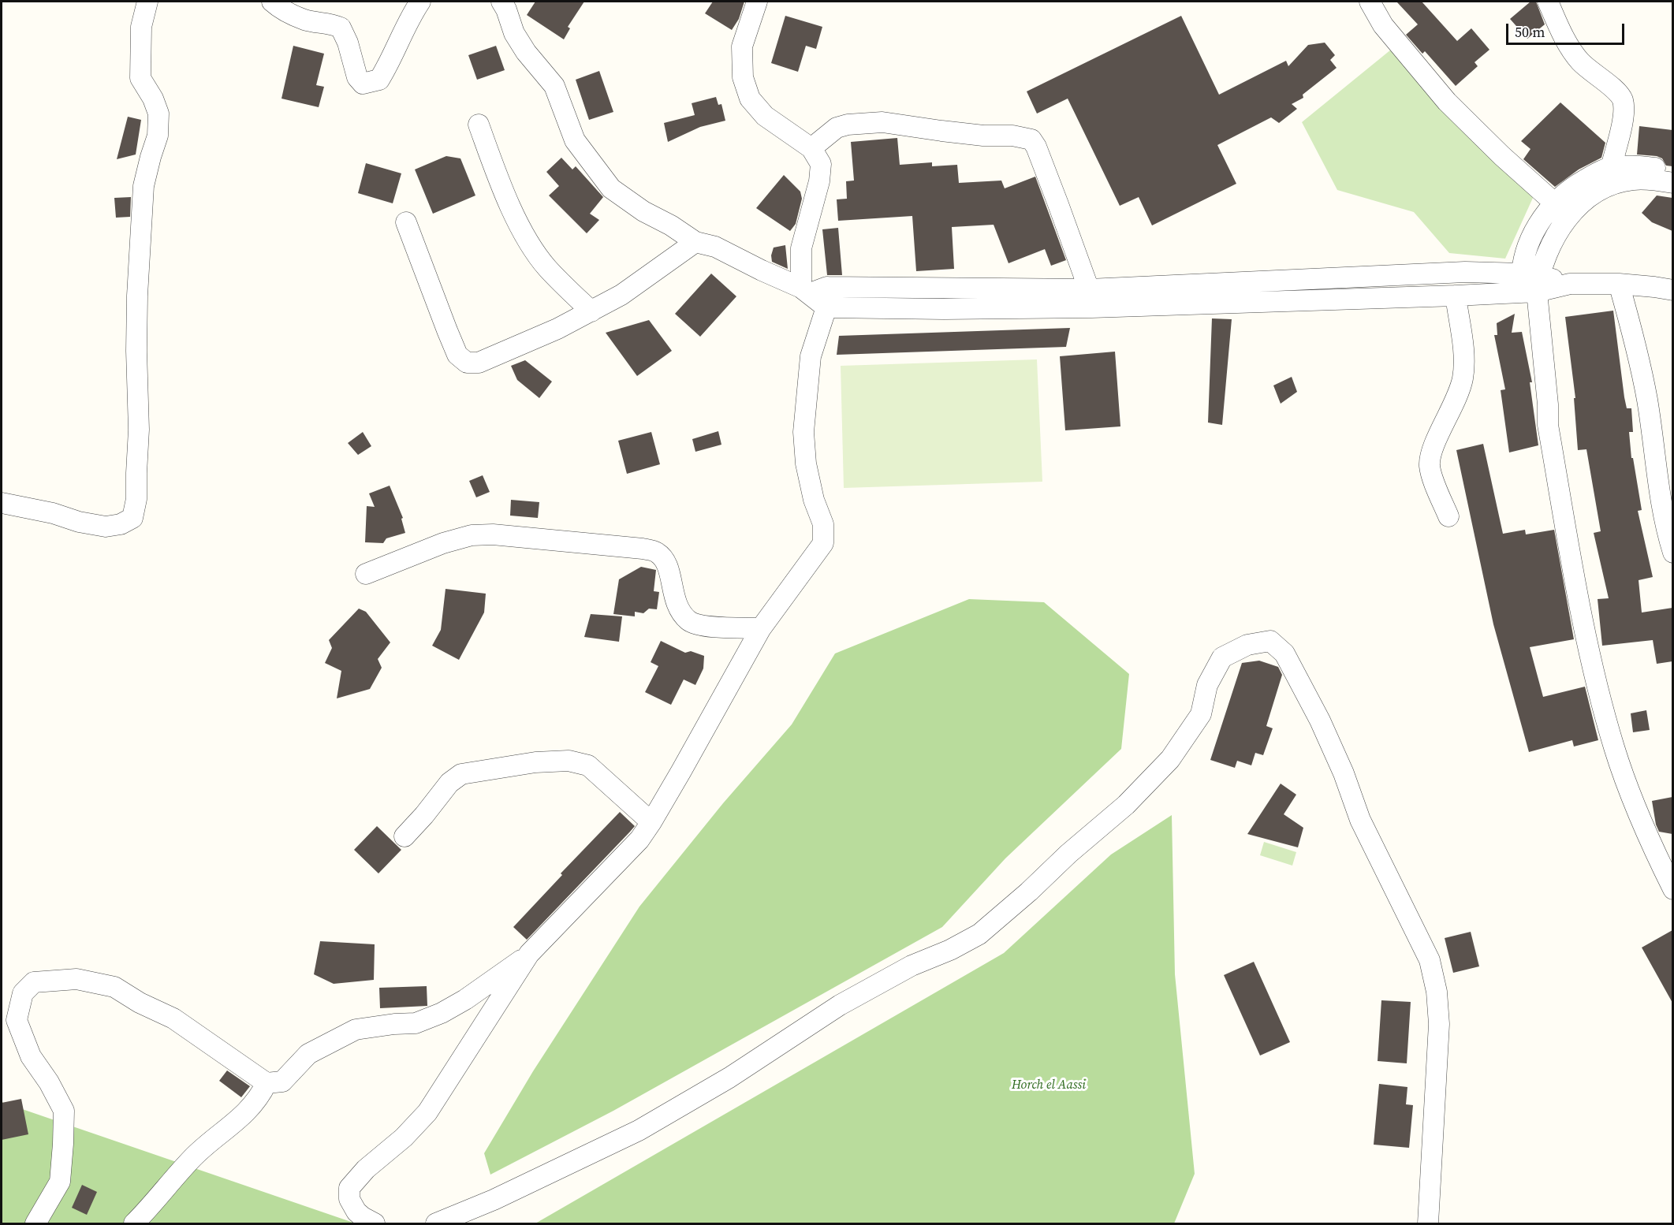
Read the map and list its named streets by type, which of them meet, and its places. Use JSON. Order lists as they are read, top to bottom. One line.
{"parks":["Horch el Aassi"],"scale_bar":"50 m"}
